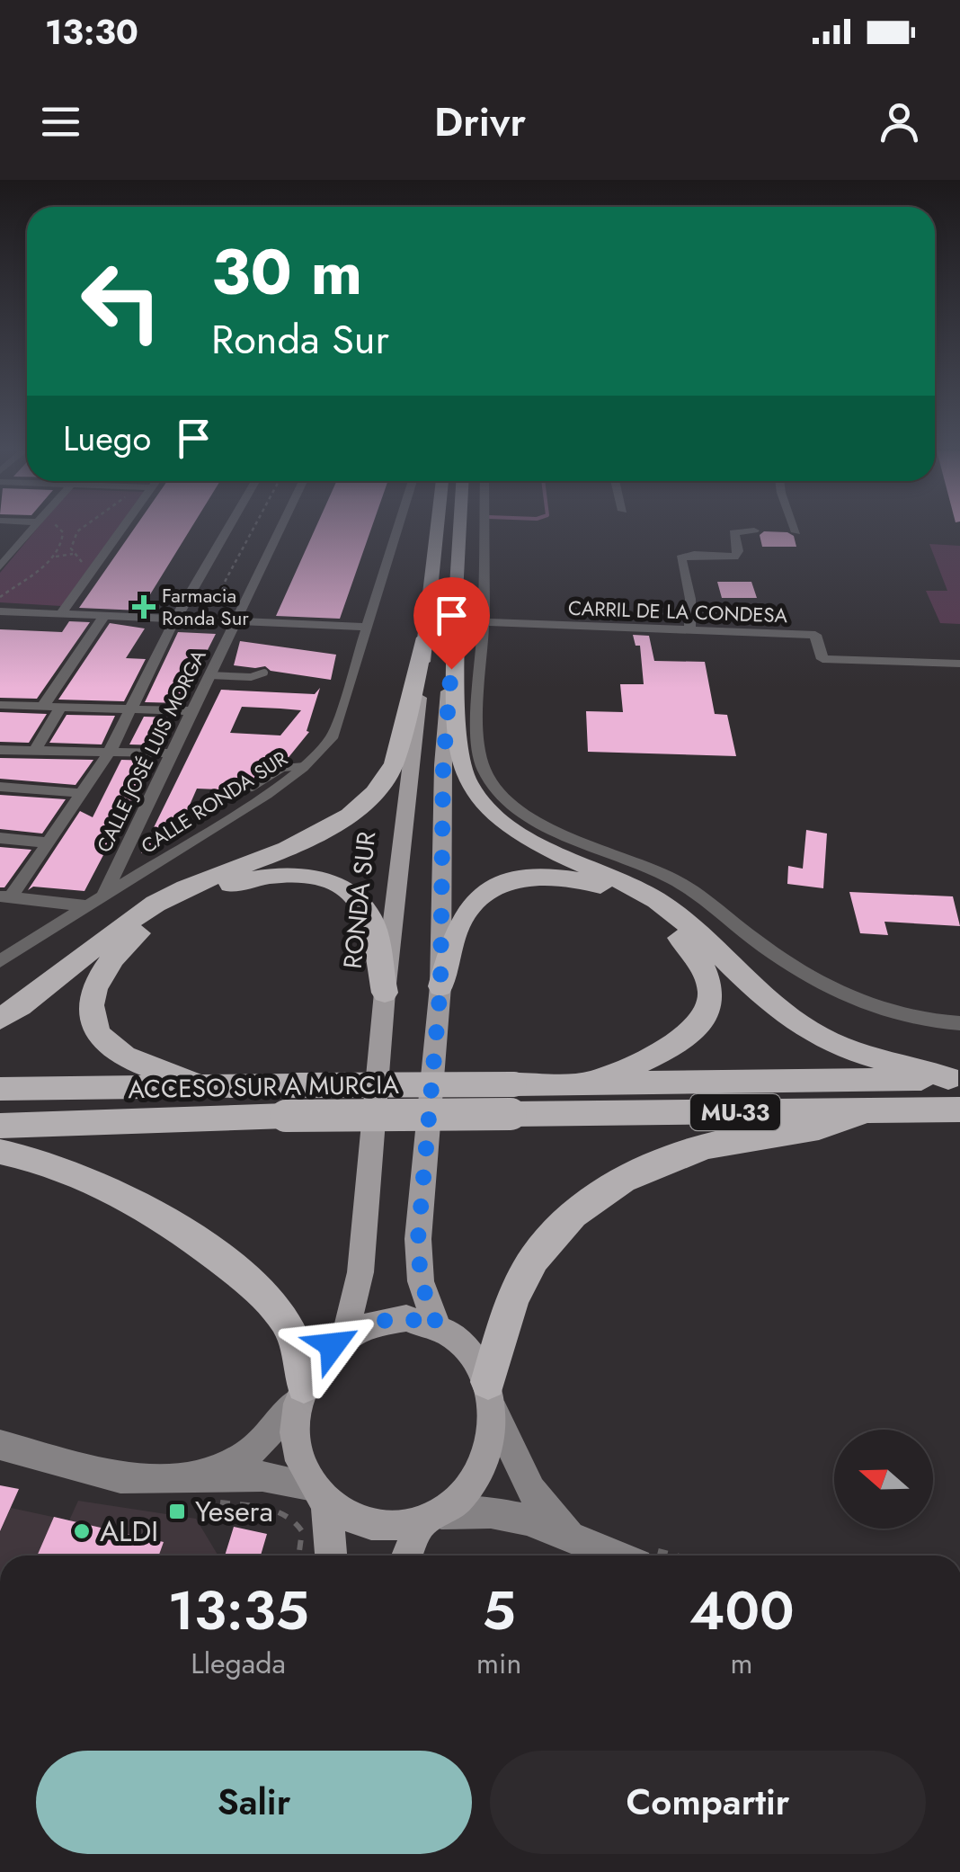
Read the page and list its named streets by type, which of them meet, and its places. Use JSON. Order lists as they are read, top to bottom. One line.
{"streets":{"highway":["ACCESO SUR A MURCIA","MU-33"],"main road":["RONDA SUR"],"street":["CARRIL DE LA CONDESA","CALLE JOSÉ LUIS MORGA","CALLE RONDA SUR"]},"crossings":[["CALLE JOSÉ LUIS MORGA","CALLE RONDA SUR"]],"places":{"health":["Farmacia Ronda Sur"],"transit":["Yesera"],"other":["ALDI"]},"north":"left","page":{"status":"13:30","header":"Drivr","turn":["30 m","Ronda Sur"],"then":"Luego","eta":["13:35","Llegada","5","min","400","m"],"buttons":["Salir","Compartir"]}}
